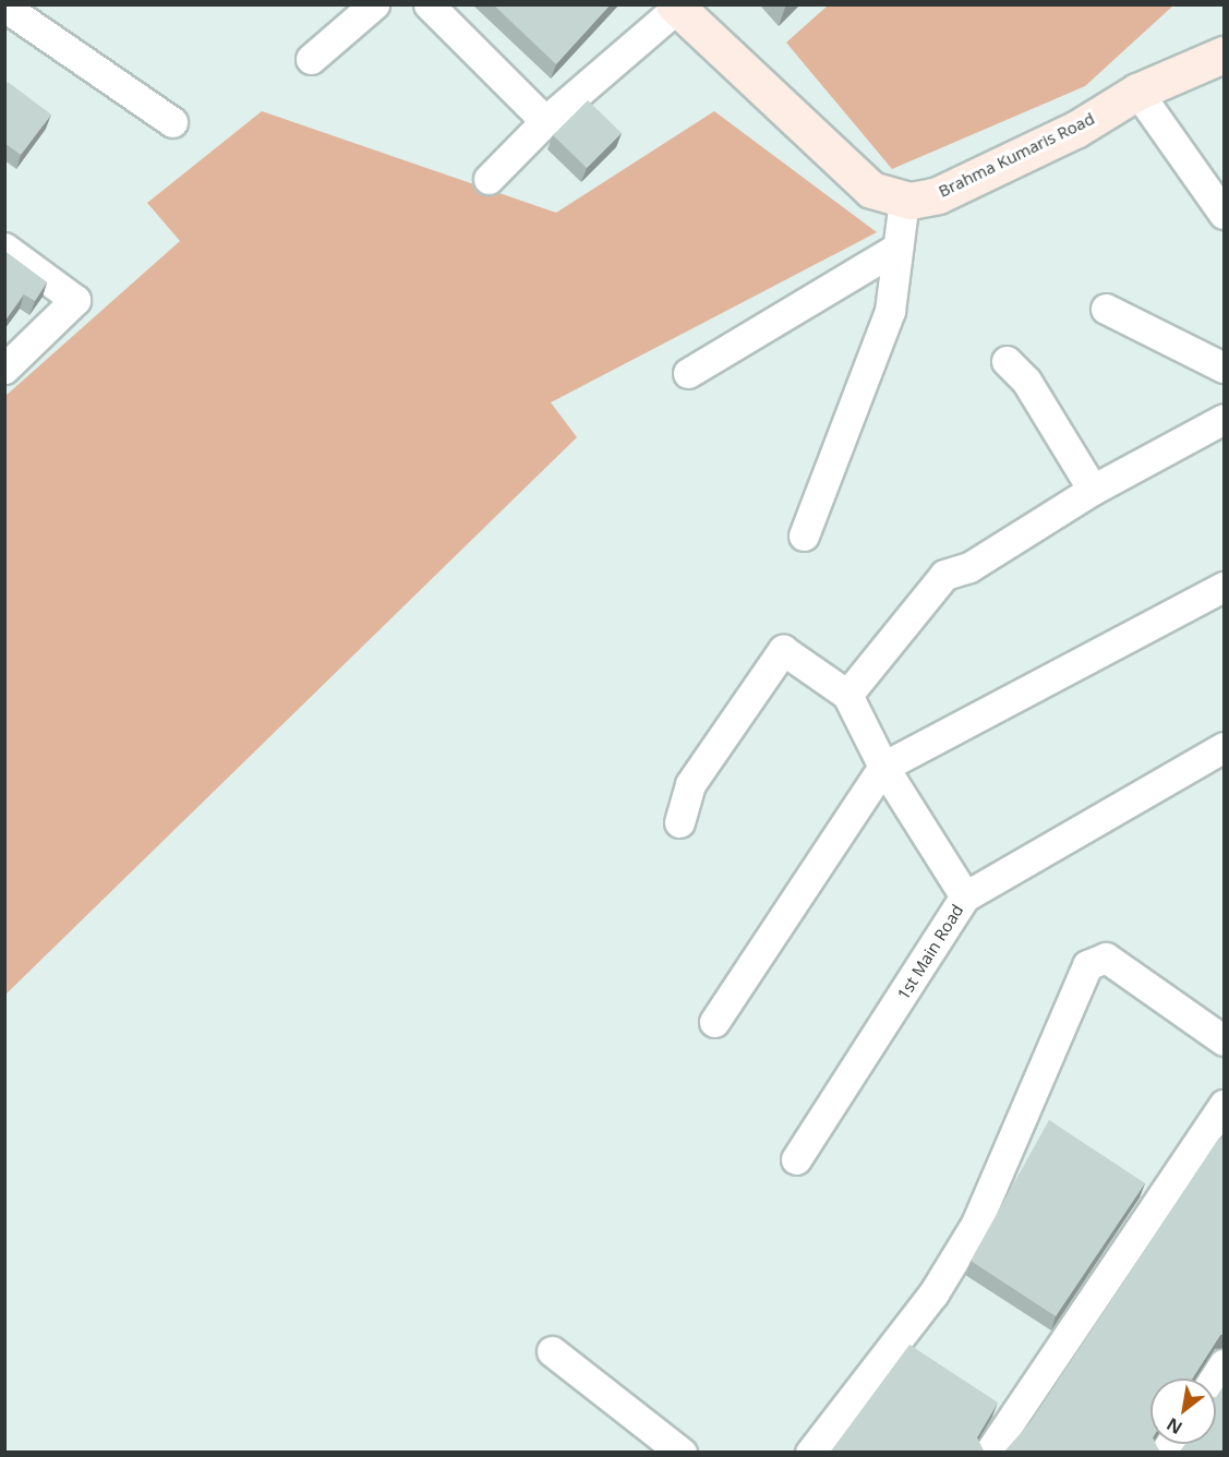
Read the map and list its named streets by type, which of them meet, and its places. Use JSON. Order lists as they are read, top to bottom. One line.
{"streets":{"street":["Brahma Kumaris Road","1st Main Road"]},"north":"bottom left"}
